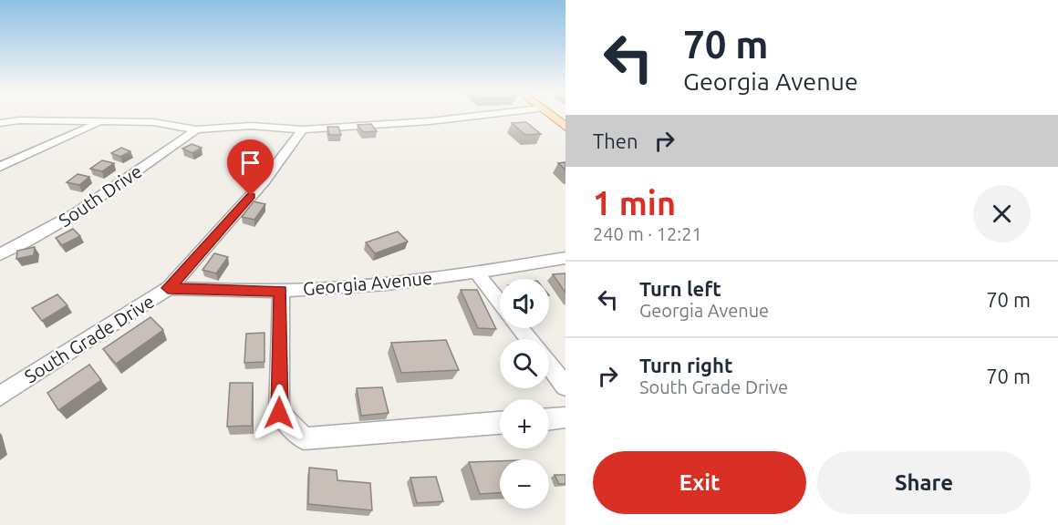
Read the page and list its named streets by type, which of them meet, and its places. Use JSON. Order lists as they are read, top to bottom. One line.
{"streets":{"street":["South Drive","Georgia Avenue","South Grade Drive"]},"crossings":[["Georgia Avenue","South Grade Drive"]],"page":{"turn":["70 m","Georgia Avenue"],"then":"Then","heading":["1 min","240 m · 12:21"],"list":[{"name":"Turn left","note":"Georgia Avenue","value":"70 m"},{"name":"Turn right","note":"South Grade Drive","value":"70 m"}],"map_buttons":["+","−"],"buttons":["Exit","Share"]}}
